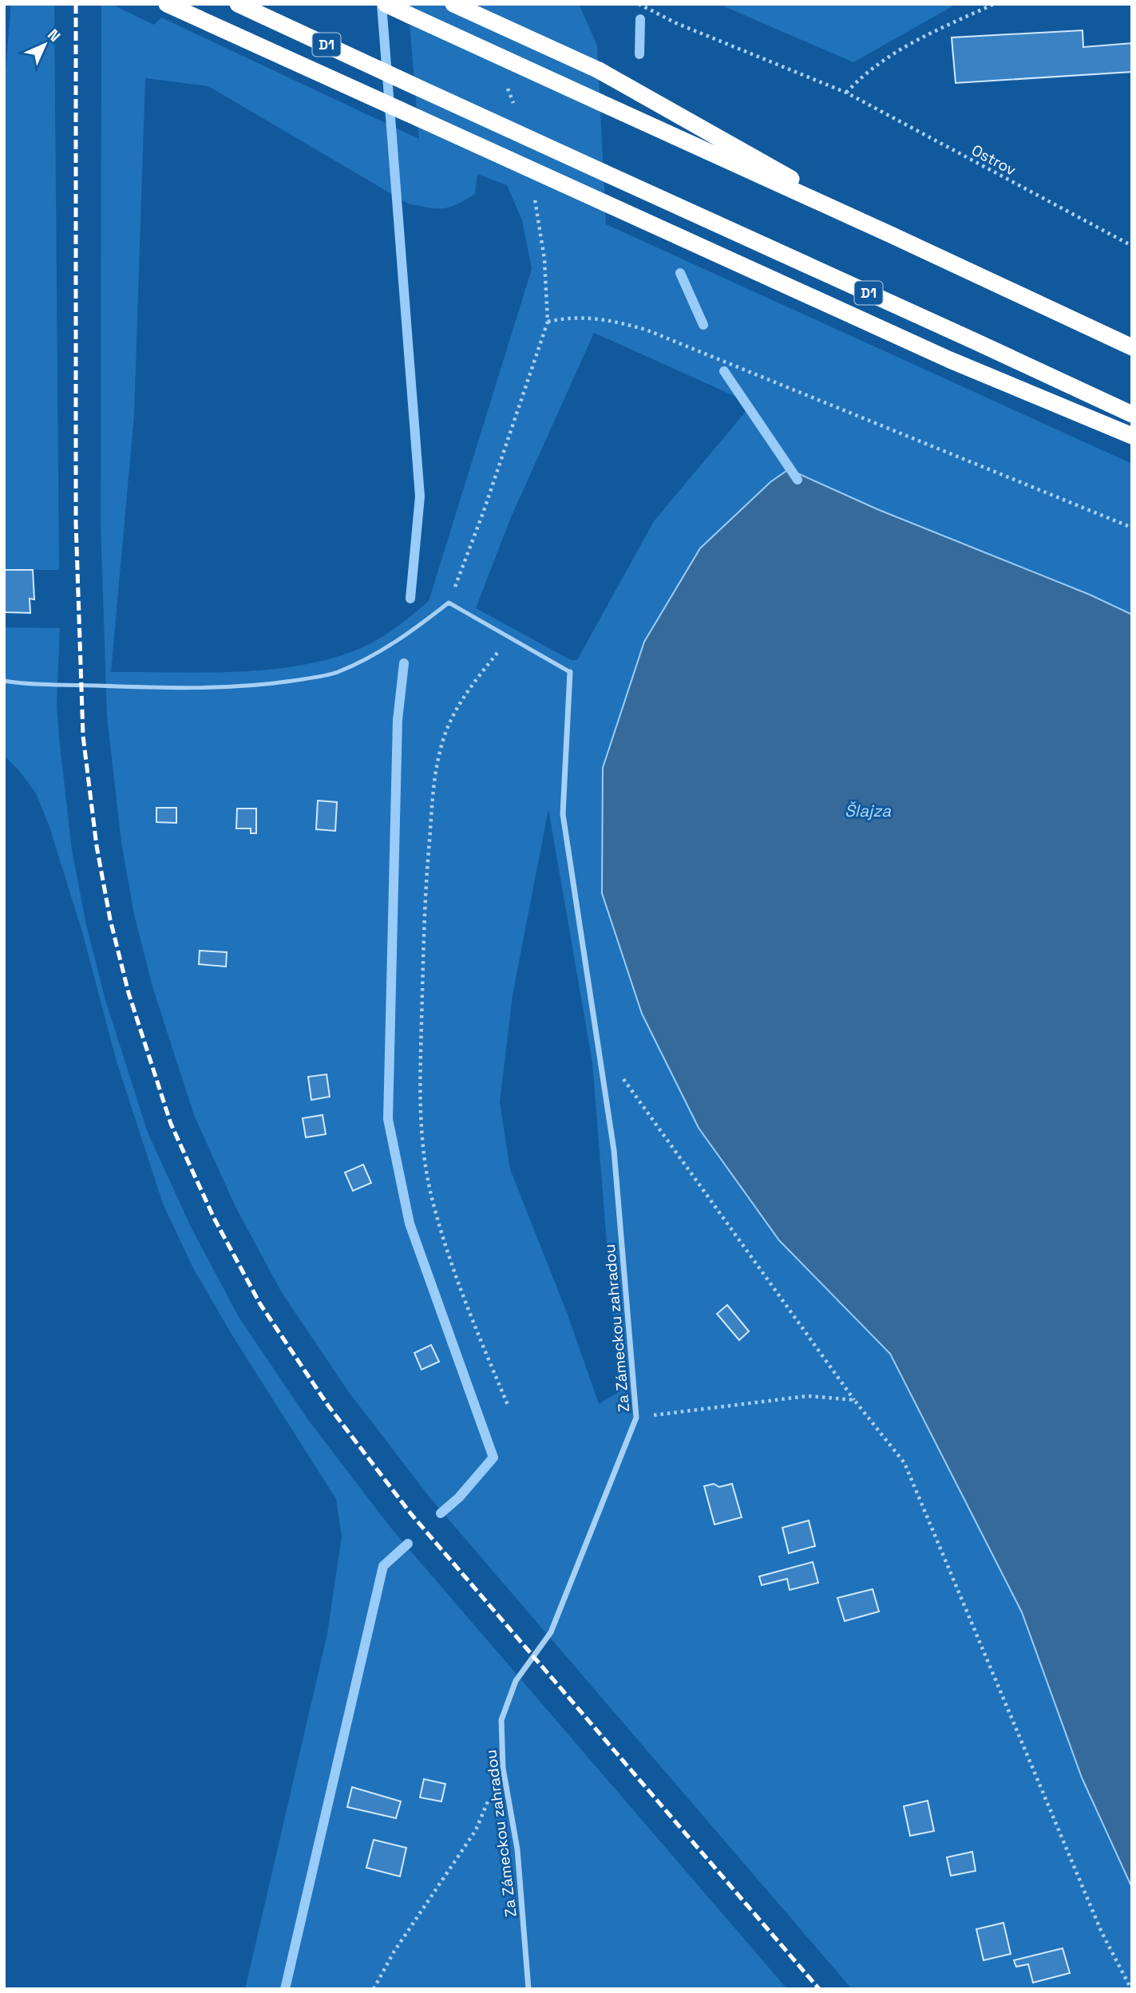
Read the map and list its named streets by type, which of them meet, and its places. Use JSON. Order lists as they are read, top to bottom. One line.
{"streets":{"highway":["D1"],"street":["Za Zámeckou zahradou"],"path":["Ostrov"]},"water":["Šlajza"],"north":"top right"}
